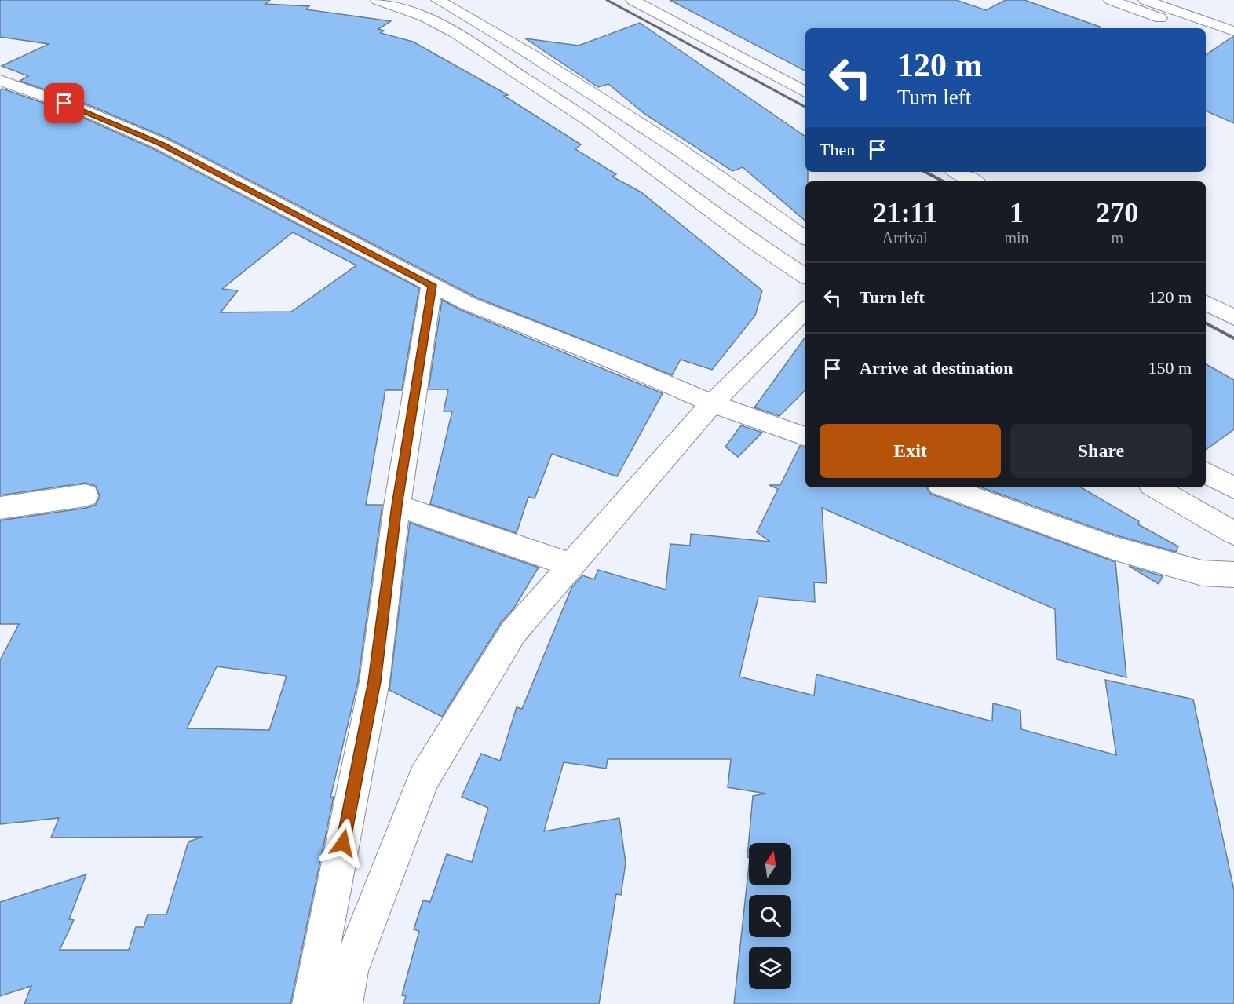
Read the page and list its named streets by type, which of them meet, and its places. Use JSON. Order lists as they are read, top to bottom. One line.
{"north":"top","page":{"turn":["120 m","Turn left"],"then":"Then","eta":["21:11","Arrival","1","min","270","m"],"list":[{"name":"Turn left","value":"120 m"},{"name":"Arrive at destination","value":"150 m"}],"buttons":["Exit","Share"]}}
